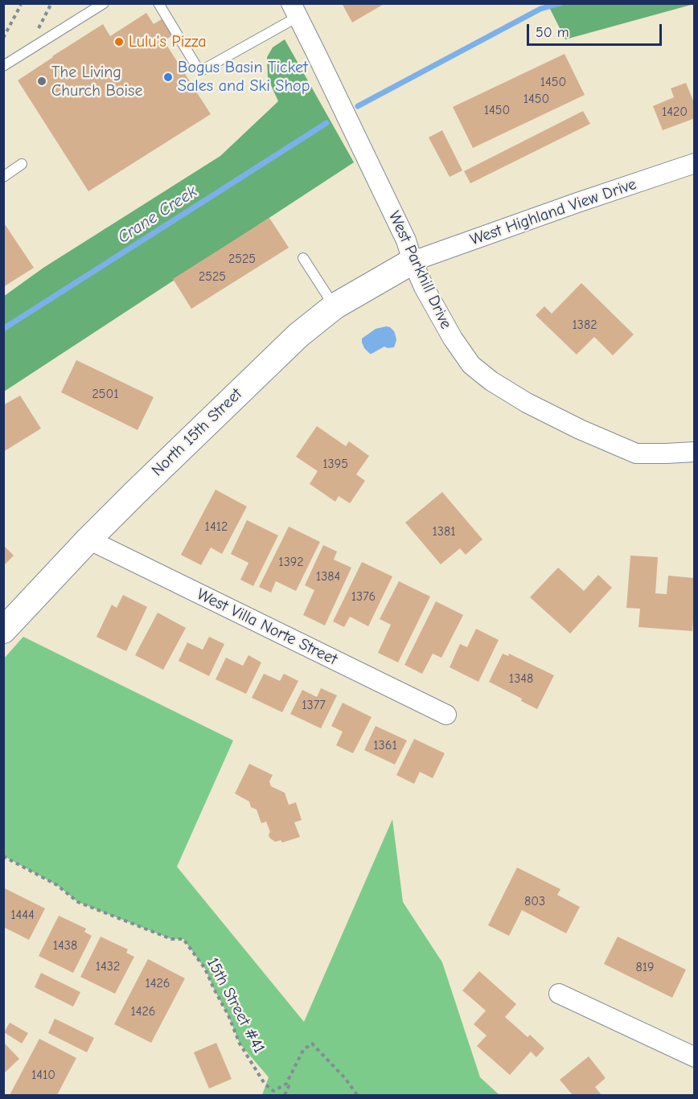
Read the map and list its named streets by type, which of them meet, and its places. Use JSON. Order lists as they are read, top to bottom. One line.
{"streets":{"street":["West Highland View Drive","West Parkhill Drive","North 15th Street","West Villa Norte Street"],"path":["15th Street #41"]},"crossings":[["West Highland View Drive","West Parkhill Drive"],["West Highland View Drive","North 15th Street"],["West Parkhill Drive","North 15th Street"],["North 15th Street","West Villa Norte Street"]],"water":["Crane Creek"],"places":["Lulu's Pizza","Bogus Basin Ticket Sales and Ski Shop","The Living Church Boise"],"house_numbers":["1450","1450","1450","1420","2525","2525","1382","2501","1395","1412","1381","1392","1384","1376","1348","1377","1361","803","1444","1438","1432","819","1426","1426","1410"],"scale_bar":"50 m"}
